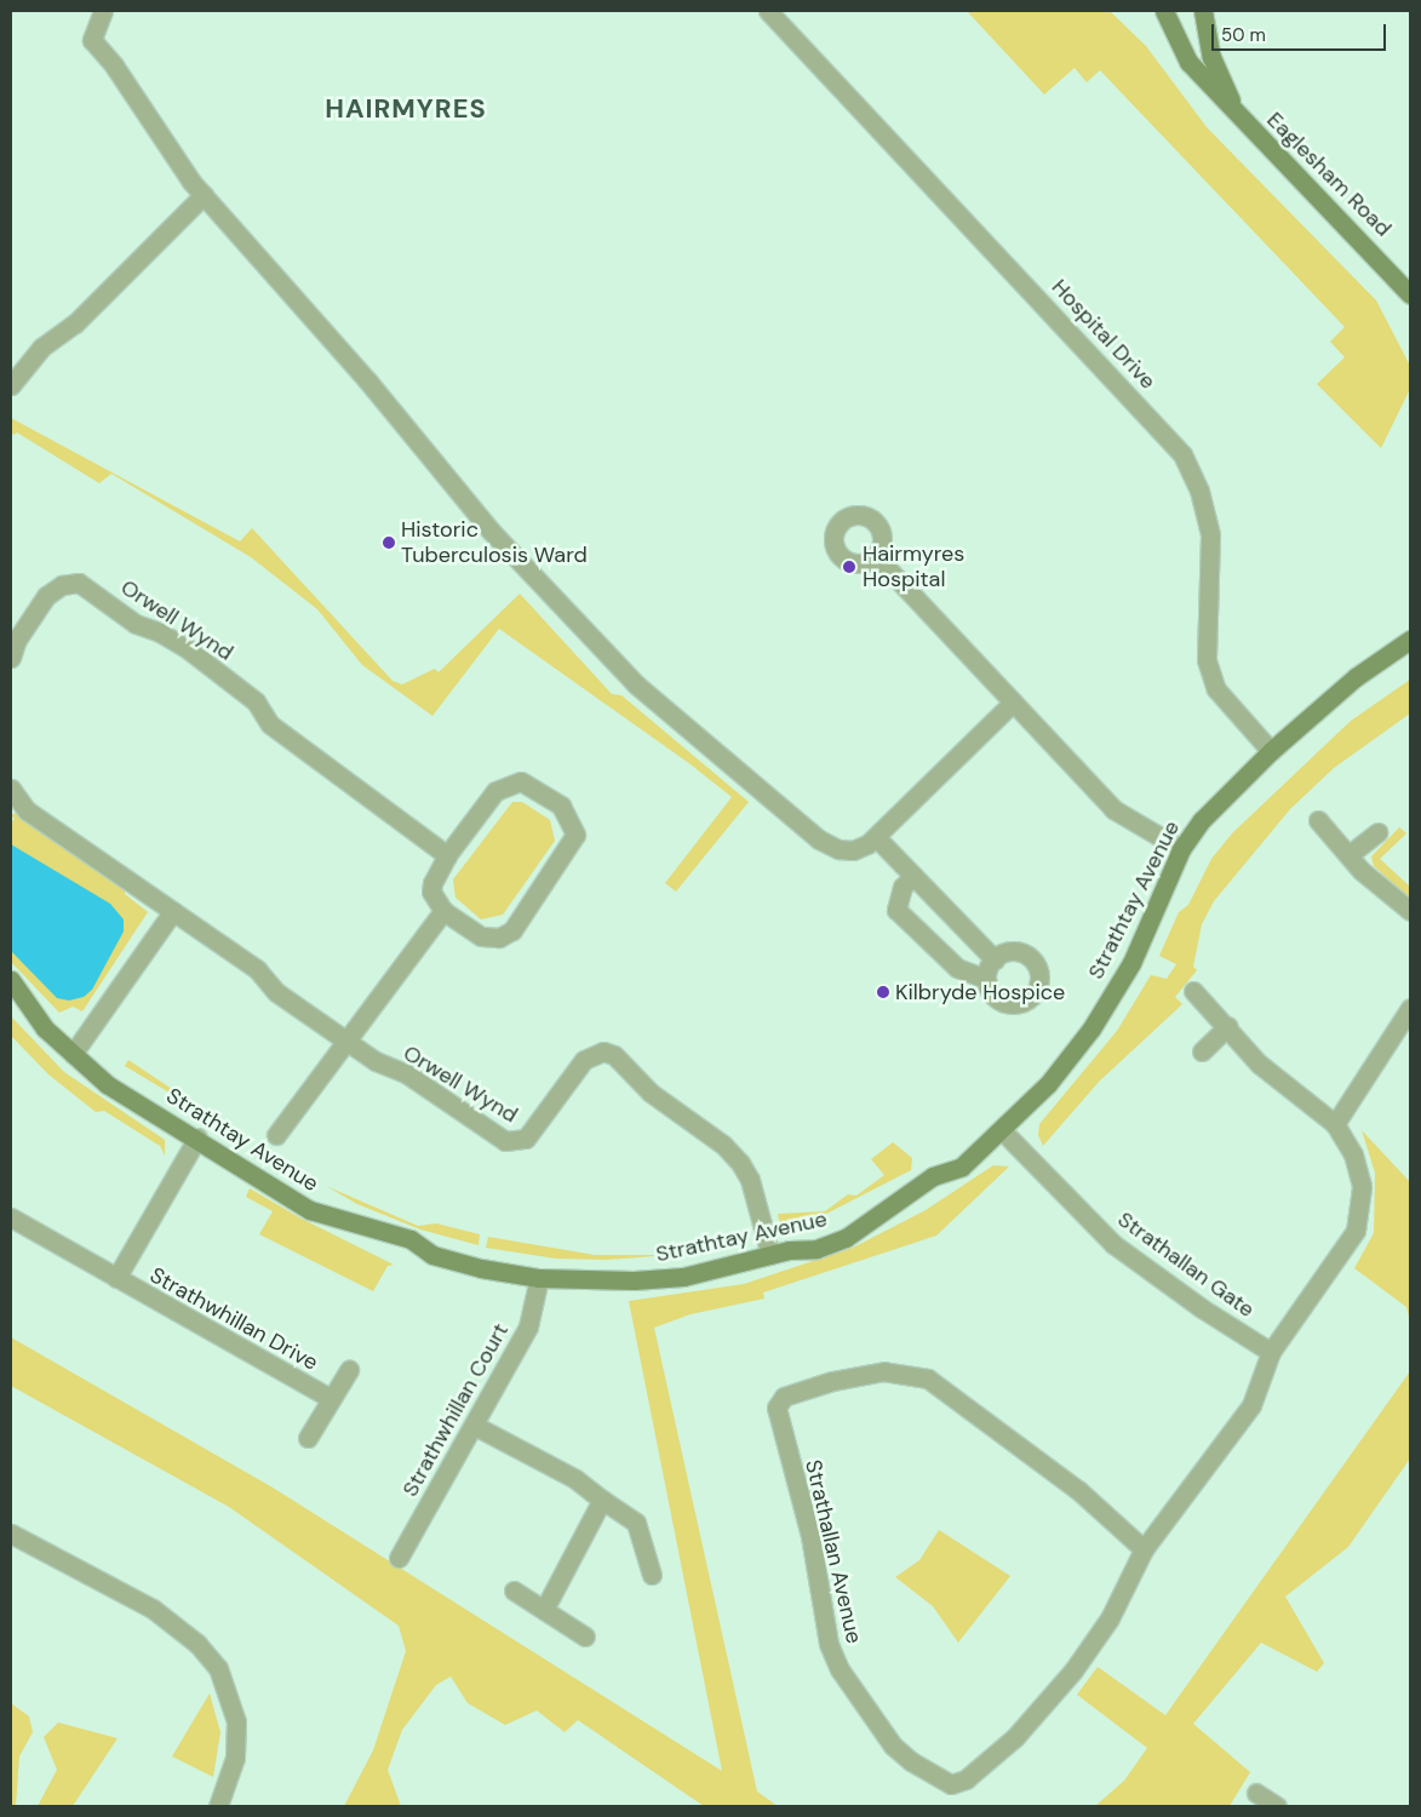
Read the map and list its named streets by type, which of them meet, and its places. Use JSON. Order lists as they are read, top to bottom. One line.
{"streets":{"street":["Eaglesham Road","Hospital Drive","Orwell Wynd","Strathtay Avenue","Strathallan Gate","Strathwhillan Drive","Strathwhillan Court","Strathallan Avenue"]},"crossings":[["Hospital Drive","Strathtay Avenue"],["Orwell Wynd","Strathtay Avenue"],["Strathtay Avenue","Strathallan Gate"],["Strathtay Avenue","Strathwhillan Drive"],["Strathtay Avenue","Strathwhillan Court"],["Strathallan Gate","Strathallan Avenue"]],"districts":["HAIRMYRES"],"places":["Historic Tuberculosis Ward","Hairmyres Hospital","Kilbryde Hospice"],"scale_bar":"50 m"}
